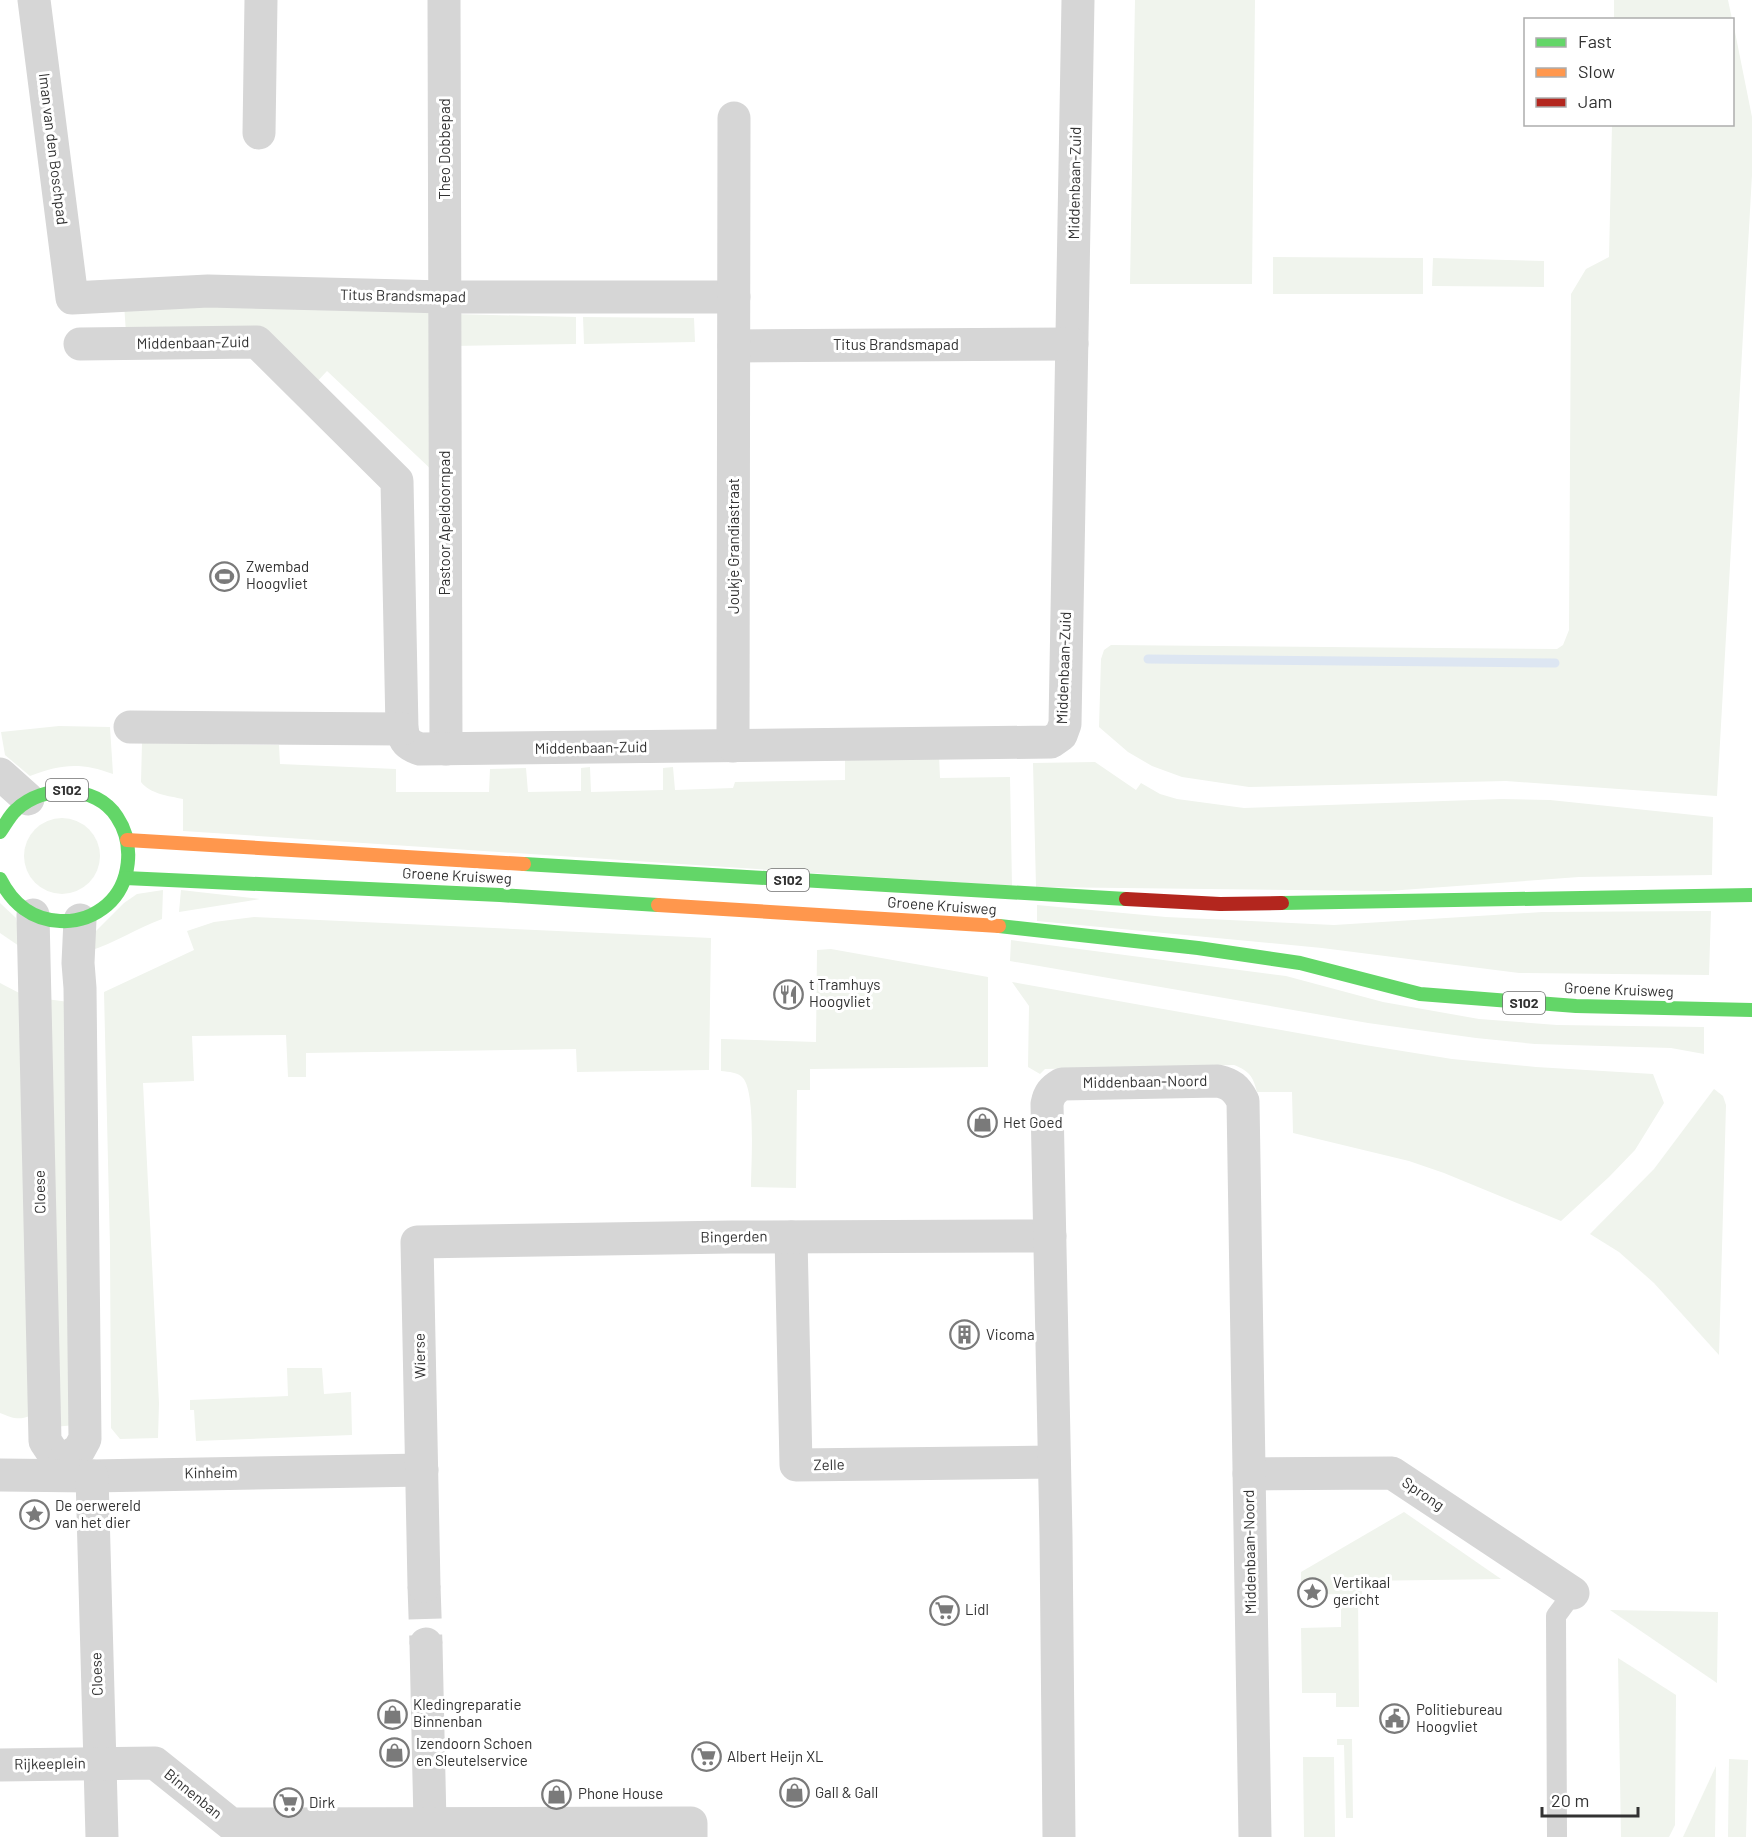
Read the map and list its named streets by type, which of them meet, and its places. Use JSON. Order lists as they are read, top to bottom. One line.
{"streets":{"main road":["S102","Groene Kruisweg"],"street":["Iman van den Boschpad","Theo Dobbepad","Middenbaan-Zuid","Titus Brandsmapad","Pastoor Apeldoornpad","Joukje Grandiastraat","Middenbaan-Noord","Cloese","Bingerden","Wierse","Zelle","Kinheim","Sprong","Rijkeeplein","Binnenban"]},"crossings":[["Iman van den Boschpad","Titus Brandsmapad"],["Theo Dobbepad","Titus Brandsmapad"],["Theo Dobbepad","Pastoor Apeldoornpad"],["Middenbaan-Zuid","Titus Brandsmapad"],["Middenbaan-Zuid","Pastoor Apeldoornpad"],["Middenbaan-Zuid","Joukje Grandiastraat"],["Titus Brandsmapad","Pastoor Apeldoornpad"],["Titus Brandsmapad","Joukje Grandiastraat"],["S102","Groene Kruisweg"],["Middenbaan-Noord","Bingerden"],["Middenbaan-Noord","Zelle"],["Middenbaan-Noord","Sprong"],["Cloese","Kinheim"],["Cloese","Rijkeeplein"],["Cloese","Binnenban"],["Bingerden","Wierse"],["Bingerden","Zelle"],["Wierse","Kinheim"],["Rijkeeplein","Binnenban"]],"places":{"sports":["Zwembad Hoogvliet"],"restaurant":["t Tramhuys Hoogvliet"],"shop":["Het Goed","Kledingreparatie Binnenban","Izendoorn Schoen en Sleutelservice","Gall & Gall","Phone House"],"building":["Vicoma"],"place":["De oerwereld van het dier","Vertikaal gericht"],"supermarket":["Lidl","Albert Heijn XL","Dirk"],"public building":["Politiebureau Hoogvliet"]},"legend":["Fast","Slow","Jam"],"scale_bar":"20 m"}
